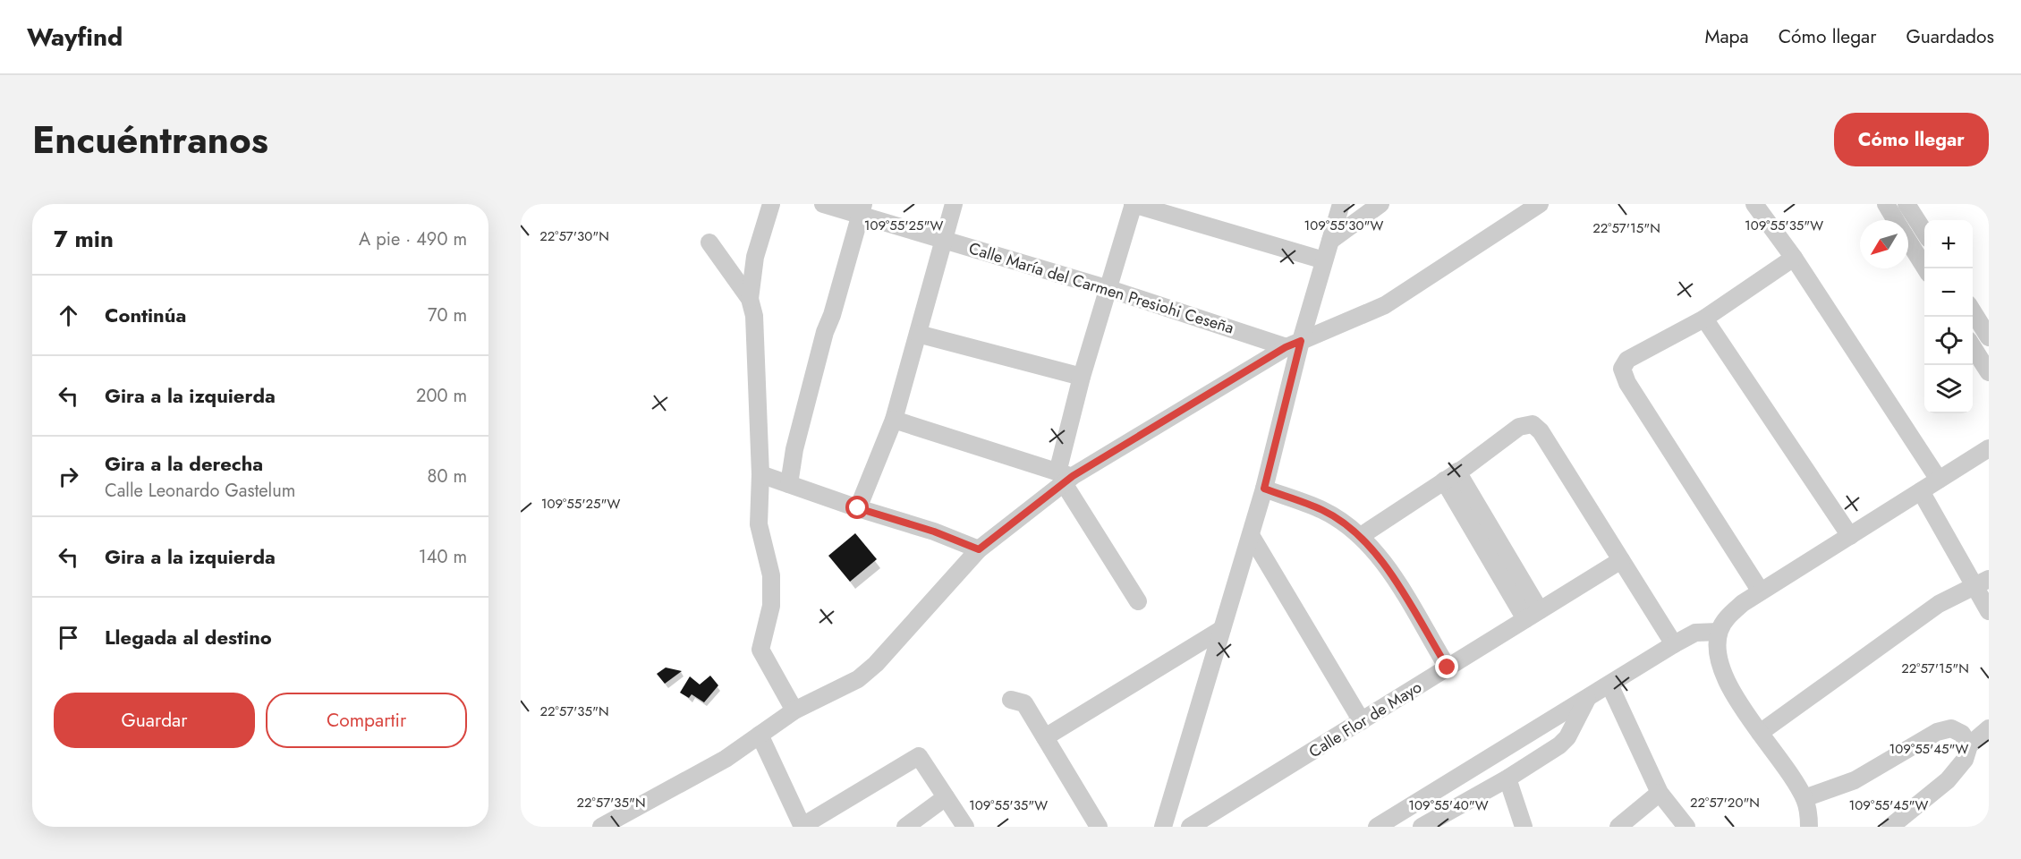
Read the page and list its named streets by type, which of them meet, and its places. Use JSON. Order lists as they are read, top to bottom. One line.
{"streets":{"street":["Calle María del Carmen Presiohi Ceseña","Calle Flor de Mayo"]},"north":"bottom left","page":{"header":"Wayfind","nav":["Mapa","Cómo llegar","Guardados"],"title":"Encuéntranos","buttons":["Cómo llegar",["Guardar","Compartir"]],"heading":["7 min","A pie · 490 m"],"map_buttons":["+","−"],"list":[["Continúa","70 m"],["Gira a la izquierda","200 m"],["Gira a la derecha","Calle Leonardo Gastelum","80 m"],["Gira a la izquierda","140 m"],"Llegada al destino"]},"coordinates":["109°55'25\"W","109°55'35\"W","109°55'30\"W","22°57'15\"N","22°57'30\"N","22°57'35\"N","109°55'45\"W","22°57'20\"N","109°55'40\"W"]}
